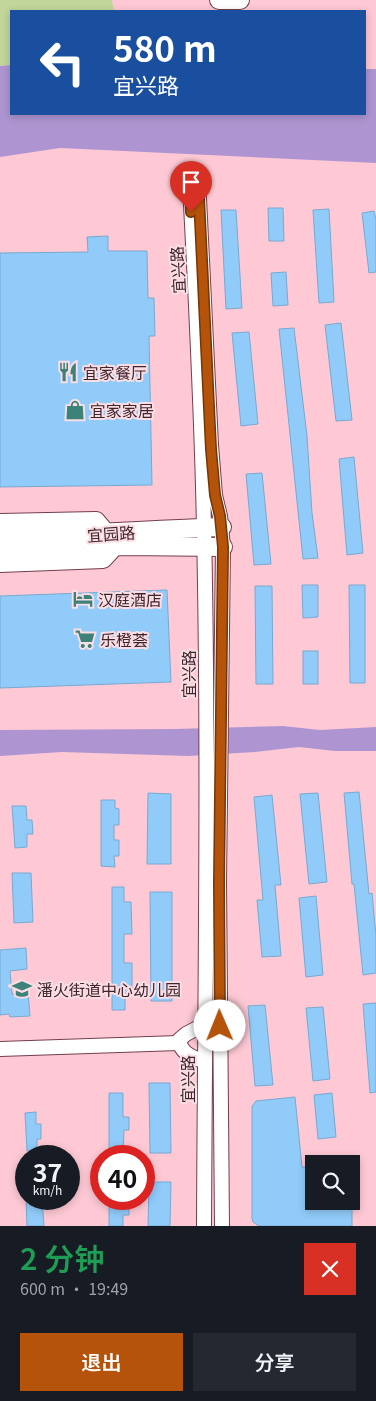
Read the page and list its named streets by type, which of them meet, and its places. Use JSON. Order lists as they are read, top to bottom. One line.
{"streets":{"main road":["宜园路"],"street":["宜兴路"]},"crossings":[["宜兴路","宜园路"]],"places":{"restaurant":["宜家餐厅"],"shop":["宜家家居"],"hotel":["汉庭酒店"],"supermarket":["乐橙荟"],"school or university":["潘火街道中心幼儿园"]},"page":{"turn":["580 m","宜兴路"],"speed":"37 km/h","limit":"40","heading":["2 分钟","600 m · 19:49"],"buttons":["退出","分享"]}}
